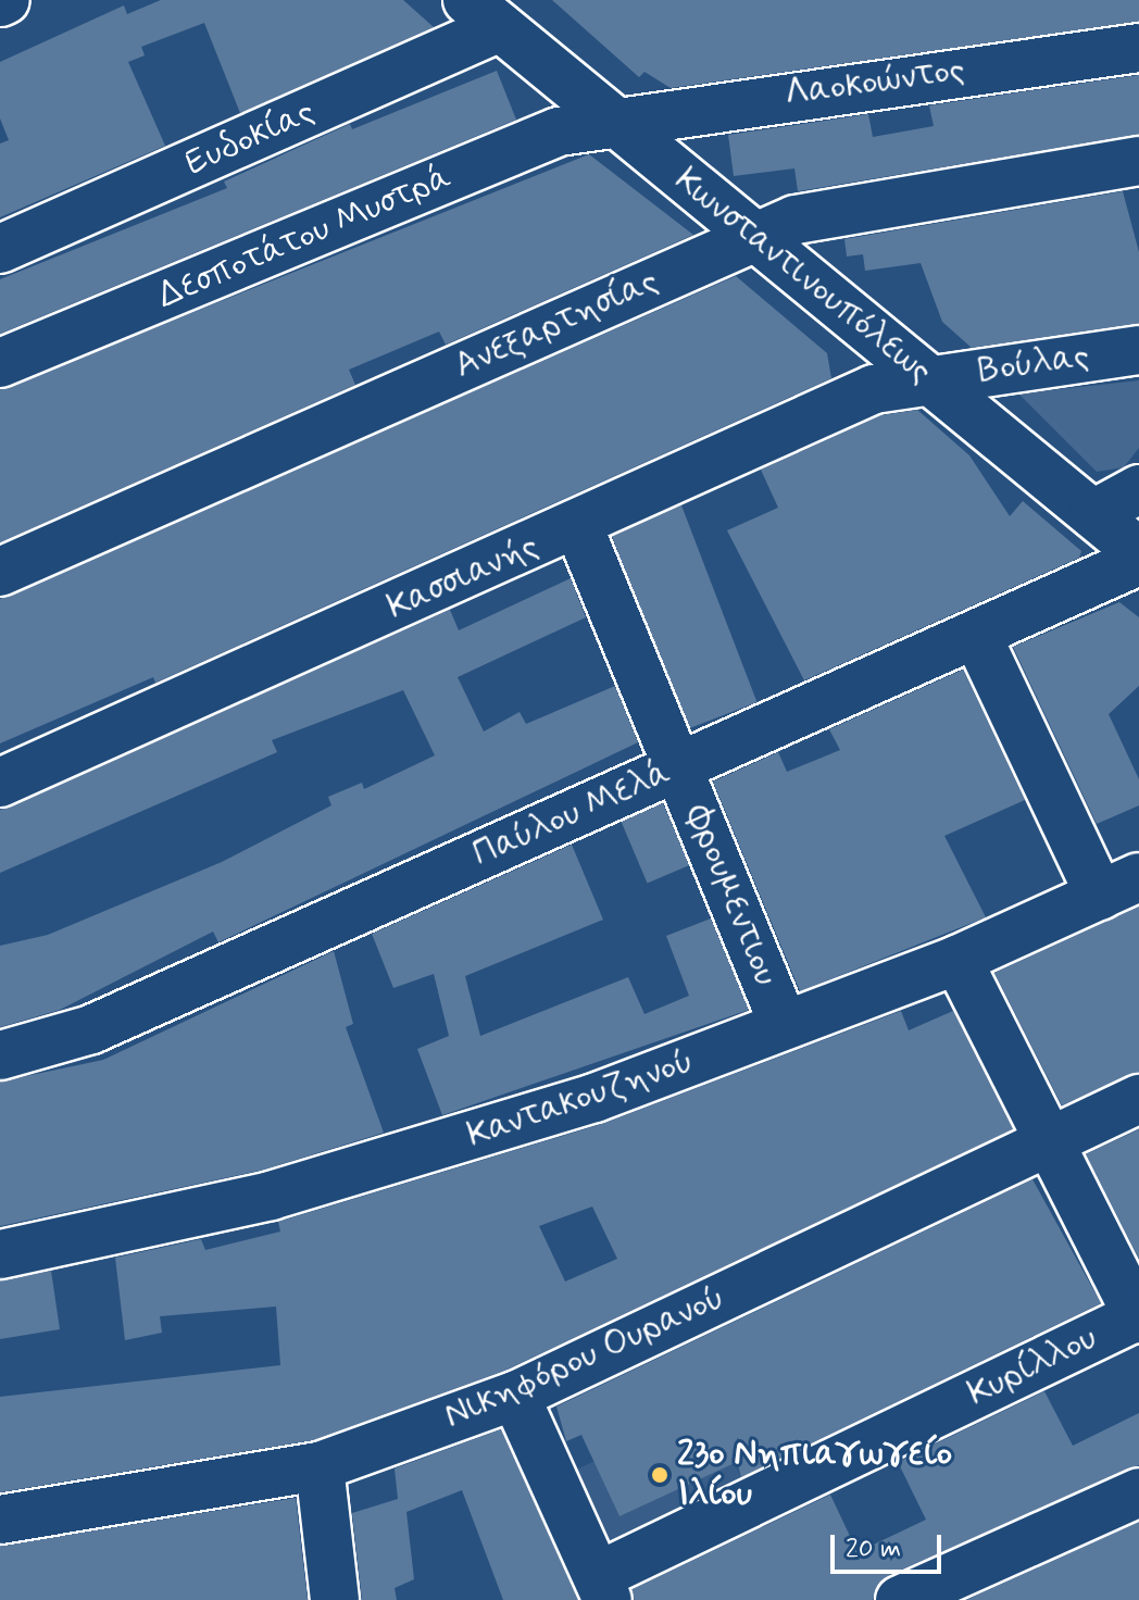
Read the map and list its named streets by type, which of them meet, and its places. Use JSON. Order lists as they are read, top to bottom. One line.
{"streets":{"street":["Λαοκοώντος","Ευδοκίας","Δεσποτάτου Μυστρά","Κωνσταντινουπόλεως","Ανεξαρτησίας","Βούλας","Κασσιανής","Παύλου Μελά","Φρουμεντιου","Καντακουζηνού","Νικηφόρου Ουρανού","Κυρίλλου"]},"crossings":[["Λαοκοώντος","Δεσποτάτου Μυστρά"],["Λαοκοώντος","Κωνσταντινουπόλεως"],["Ευδοκίας","Κωνσταντινουπόλεως"],["Δεσποτάτου Μυστρά","Κωνσταντινουπόλεως"],["Κωνσταντινουπόλεως","Ανεξαρτησίας"],["Κωνσταντινουπόλεως","Βούλας"],["Κωνσταντινουπόλεως","Κασσιανής"],["Βούλας","Κασσιανής"],["Κασσιανής","Φρουμεντιου"],["Παύλου Μελά","Φρουμεντιου"],["Φρουμεντιου","Καντακουζηνού"]],"places":["23ο Νηπιαγωγείο Ιλίου"],"scale_bar":"20 m"}
